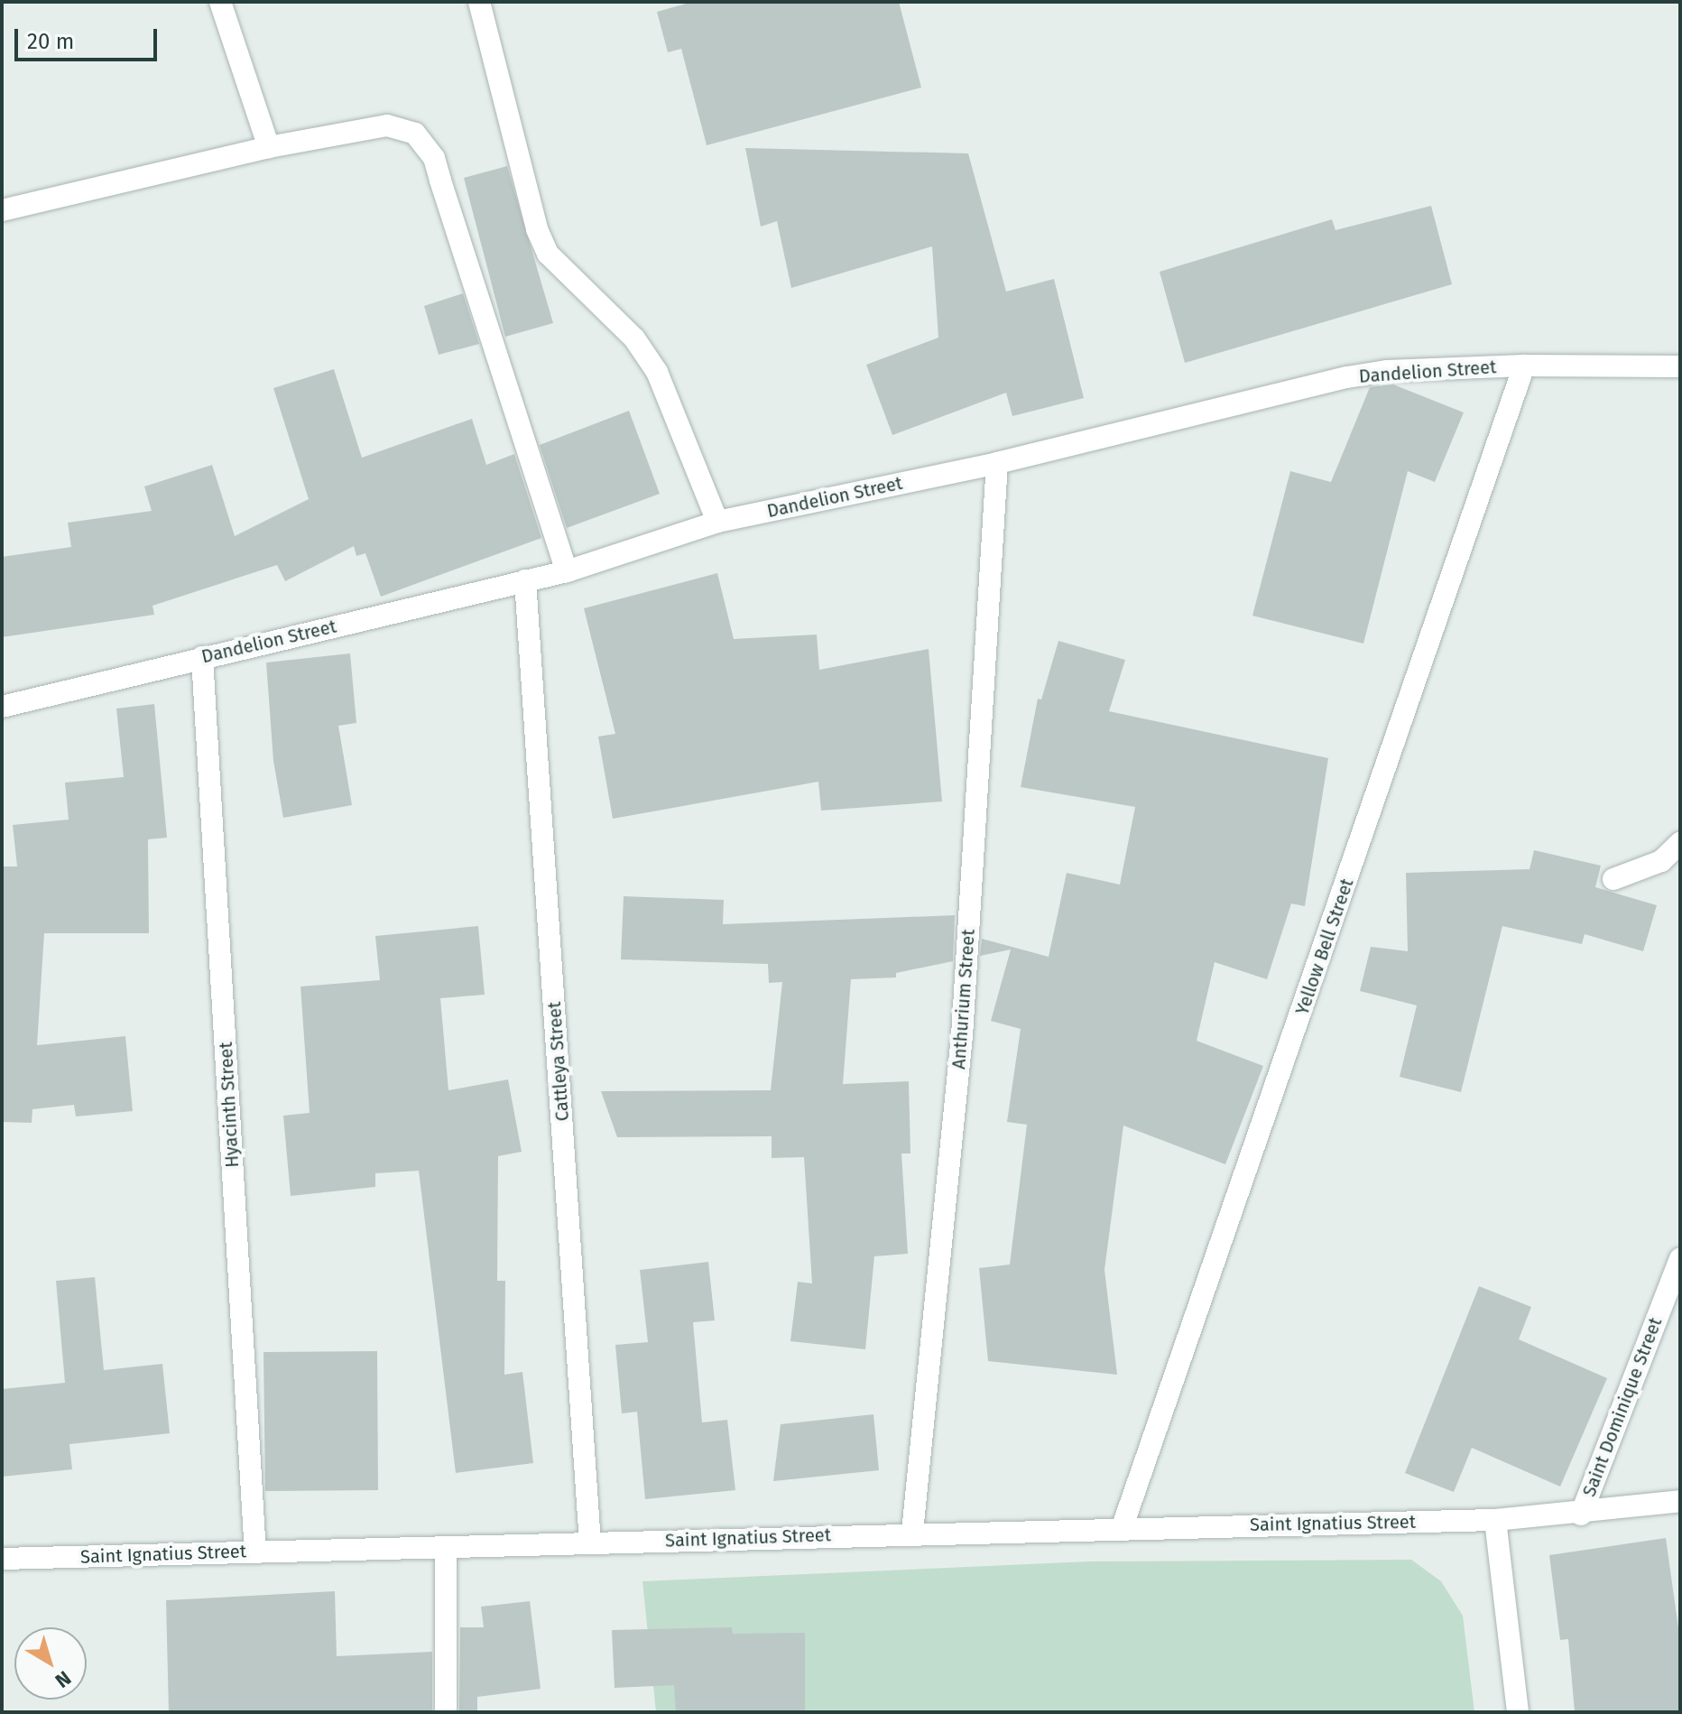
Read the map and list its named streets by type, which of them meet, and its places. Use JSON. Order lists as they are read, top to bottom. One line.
{"streets":{"street":["Dandelion Street","Yellow Bell Street","Anthurium Street","Cattleya Street","Hyacinth Street","Saint Dominique Street","Saint Ignatius Street"]},"crossings":[["Dandelion Street","Yellow Bell Street"],["Dandelion Street","Anthurium Street"],["Dandelion Street","Cattleya Street"],["Dandelion Street","Hyacinth Street"],["Yellow Bell Street","Saint Ignatius Street"],["Anthurium Street","Saint Ignatius Street"],["Cattleya Street","Saint Ignatius Street"],["Hyacinth Street","Saint Ignatius Street"],["Saint Dominique Street","Saint Ignatius Street"]],"scale_bar":"20 m","north":"bottom right"}
